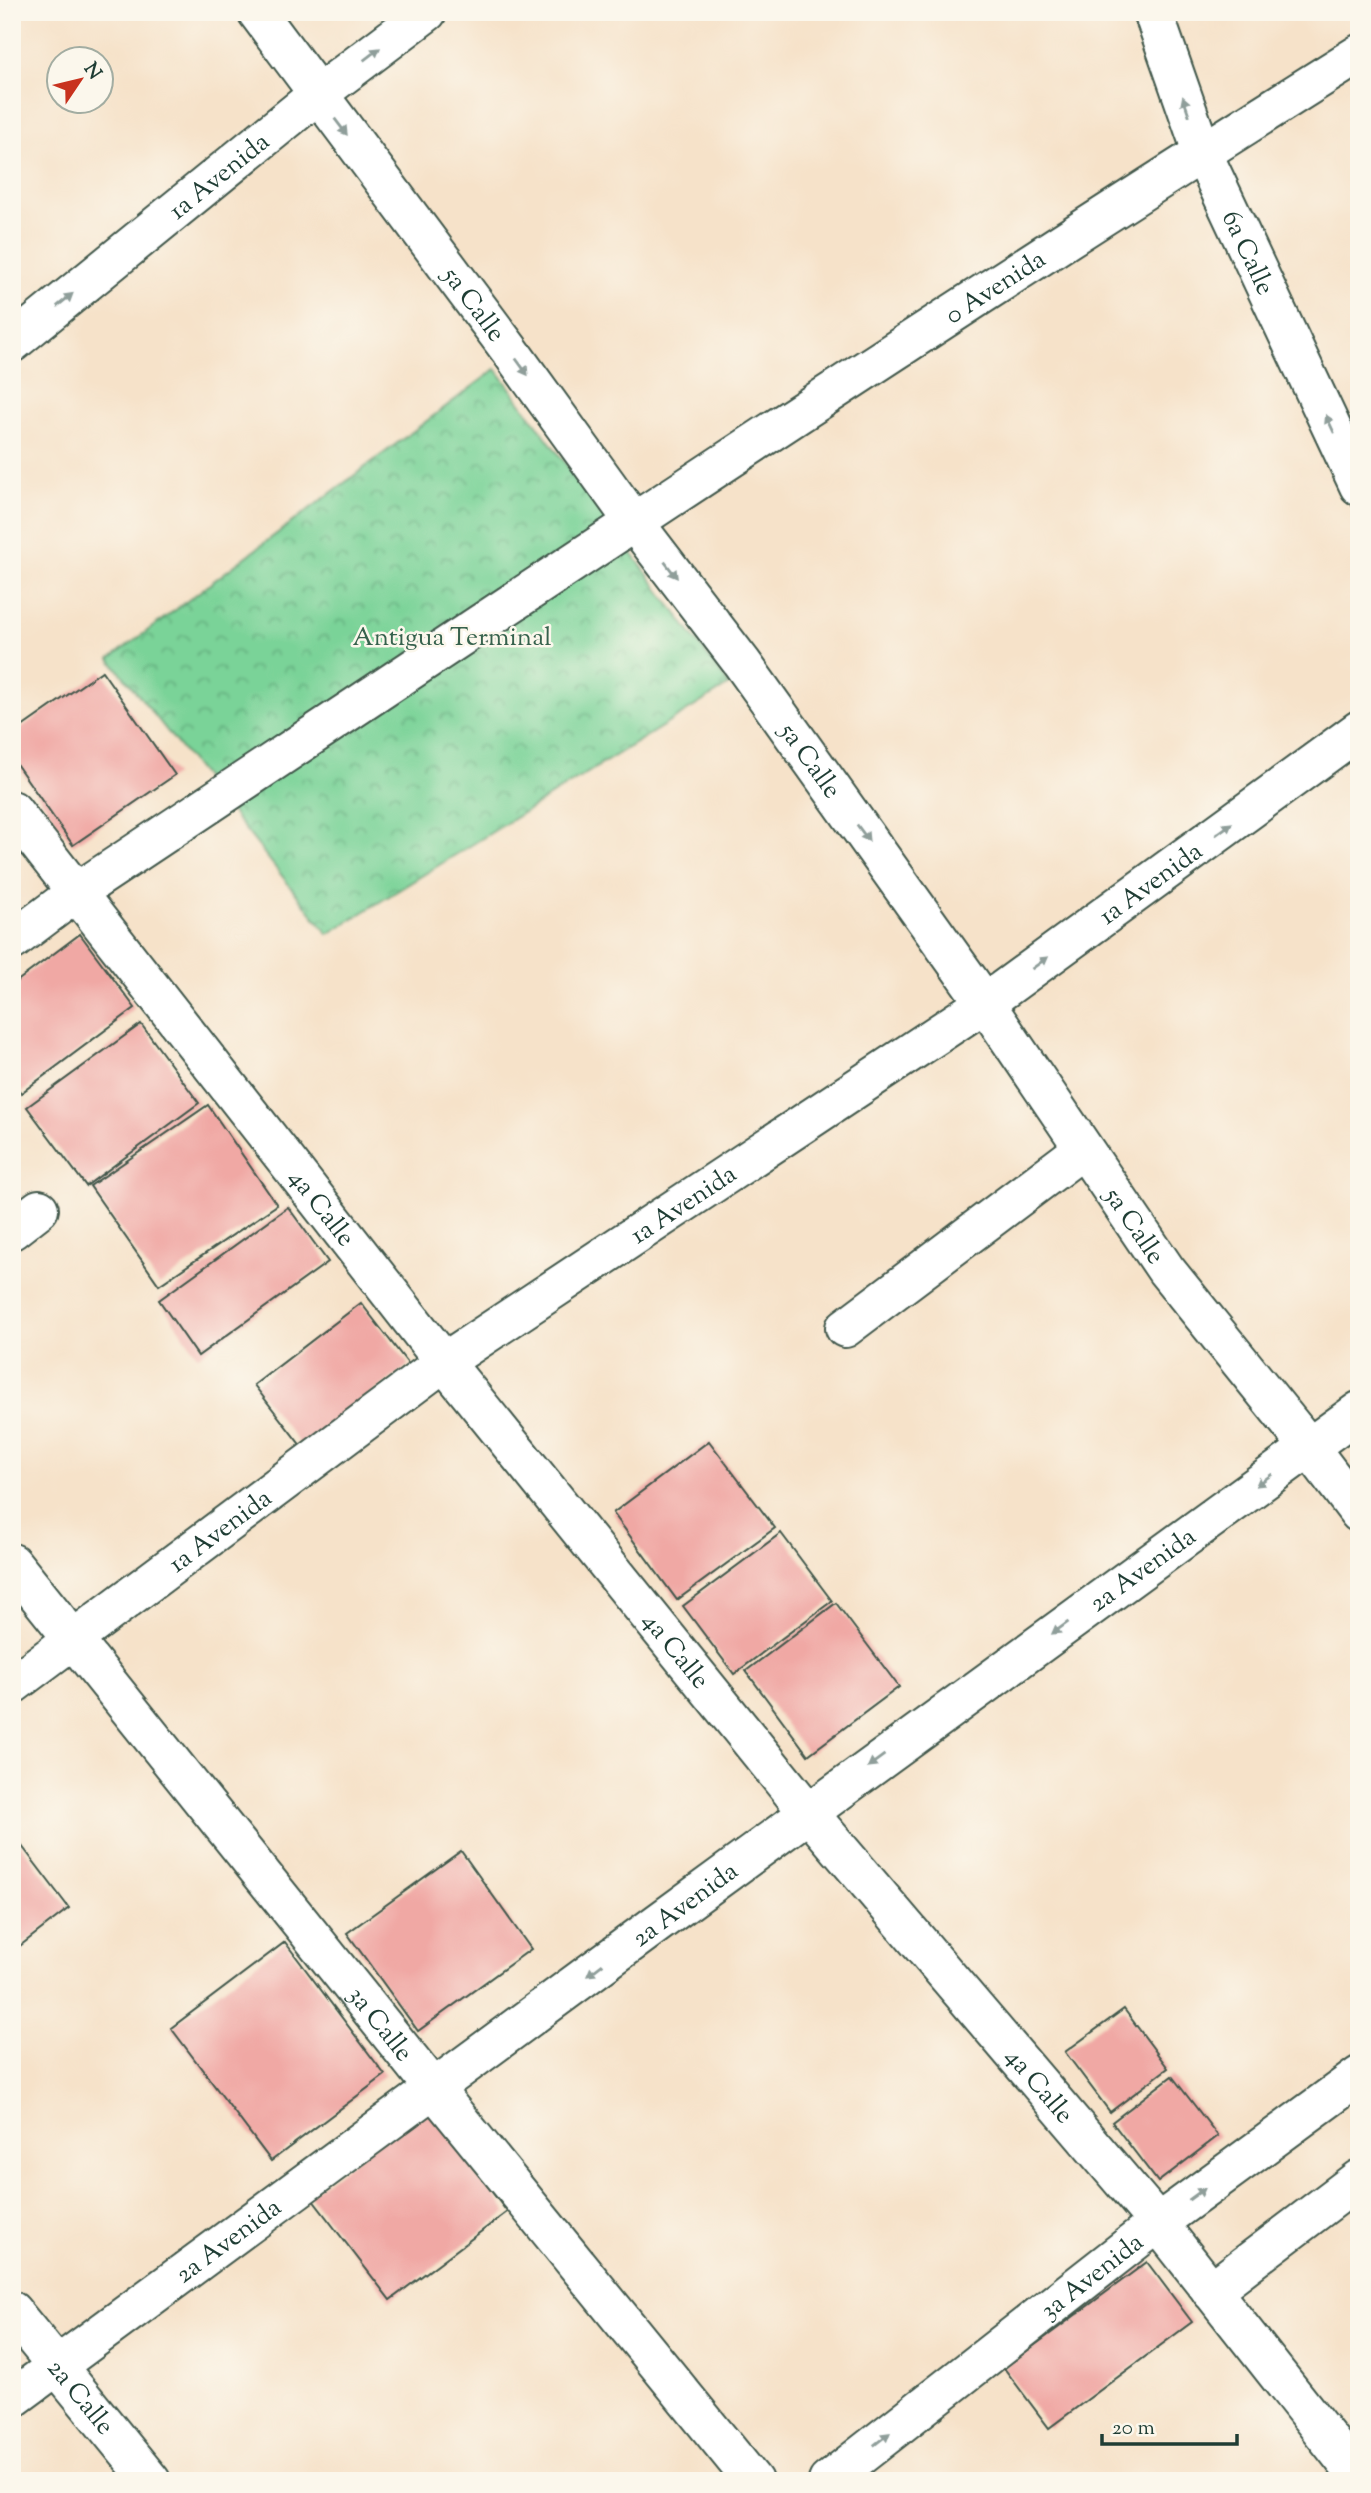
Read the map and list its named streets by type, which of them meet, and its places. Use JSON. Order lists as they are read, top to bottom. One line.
{"streets":{"street":["1a Avenida","6a Calle","0 Avenida","5a Calle","4a Calle","2a Avenida","3a Calle","3a Avenida","2a Calle"]},"crossings":[["1a Avenida","5a Calle"],["1a Avenida","4a Calle"],["1a Avenida","3a Calle"],["6a Calle","0 Avenida"],["0 Avenida","5a Calle"],["0 Avenida","4a Calle"],["5a Calle","2a Avenida"],["4a Calle","2a Avenida"],["4a Calle","3a Avenida"],["2a Avenida","3a Calle"],["2a Avenida","2a Calle"]],"one_way":["1a Avenida","6a Calle","5a Calle","2a Avenida","3a Avenida"],"parks":["Antigua Terminal"],"scale_bar":"20 m","north":"top right"}
